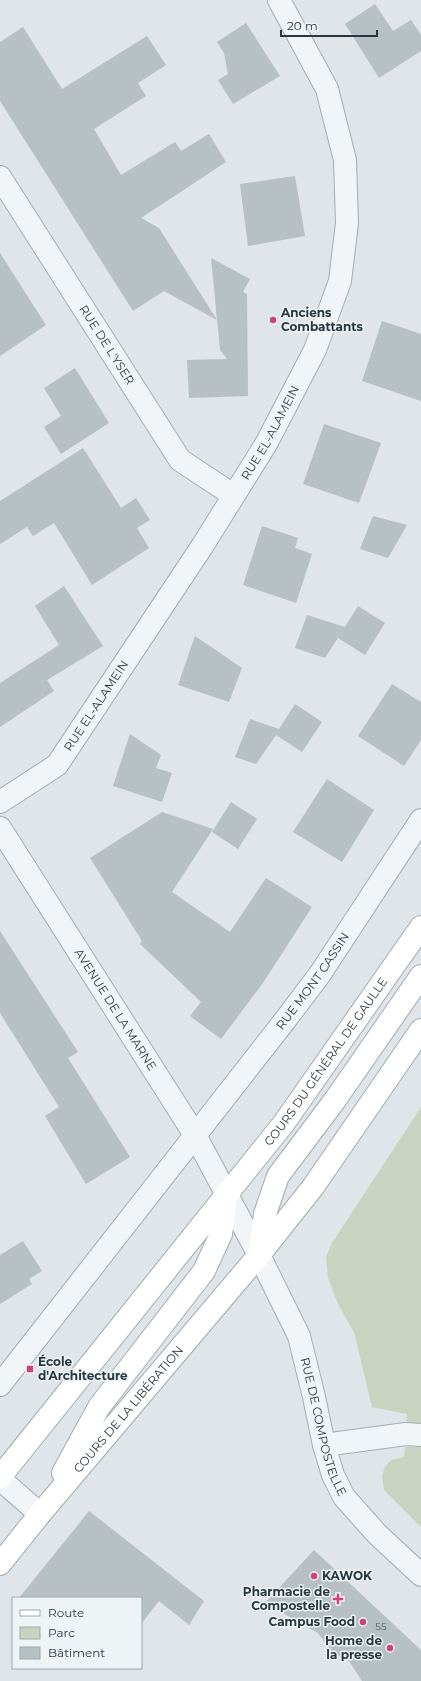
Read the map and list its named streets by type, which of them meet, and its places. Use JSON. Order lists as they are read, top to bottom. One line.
{"streets":{"main road":["COURS DU GÉNÉRAL DE GAULLE","COURS DE LA LIBÉRATION"],"street":["RUE DE L'YSER","RUE EL-ALAMEIN","RUE MONT CASSIN","AVENUE DE LA MARNE","RUE DE COMPOSTELLE"]},"crossings":[["RUE DE L'YSER","RUE EL-ALAMEIN"],["RUE MONT CASSIN","AVENUE DE LA MARNE"],["AVENUE DE LA MARNE","COURS DU GÉNÉRAL DE GAULLE"],["AVENUE DE LA MARNE","RUE DE COMPOSTELLE"],["COURS DU GÉNÉRAL DE GAULLE","RUE DE COMPOSTELLE"],["COURS DE LA LIBÉRATION","RUE DE COMPOSTELLE"]],"places":{"other":["Anciens Combattants","KAWOK","Campus Food","Home de la presse"],"transit":["École d'Architecture"],"health":["Pharmacie de Compostelle"]},"house_numbers":["55"],"legend":["Route","Parc","Bâtiment"],"scale_bar":"20 m"}
